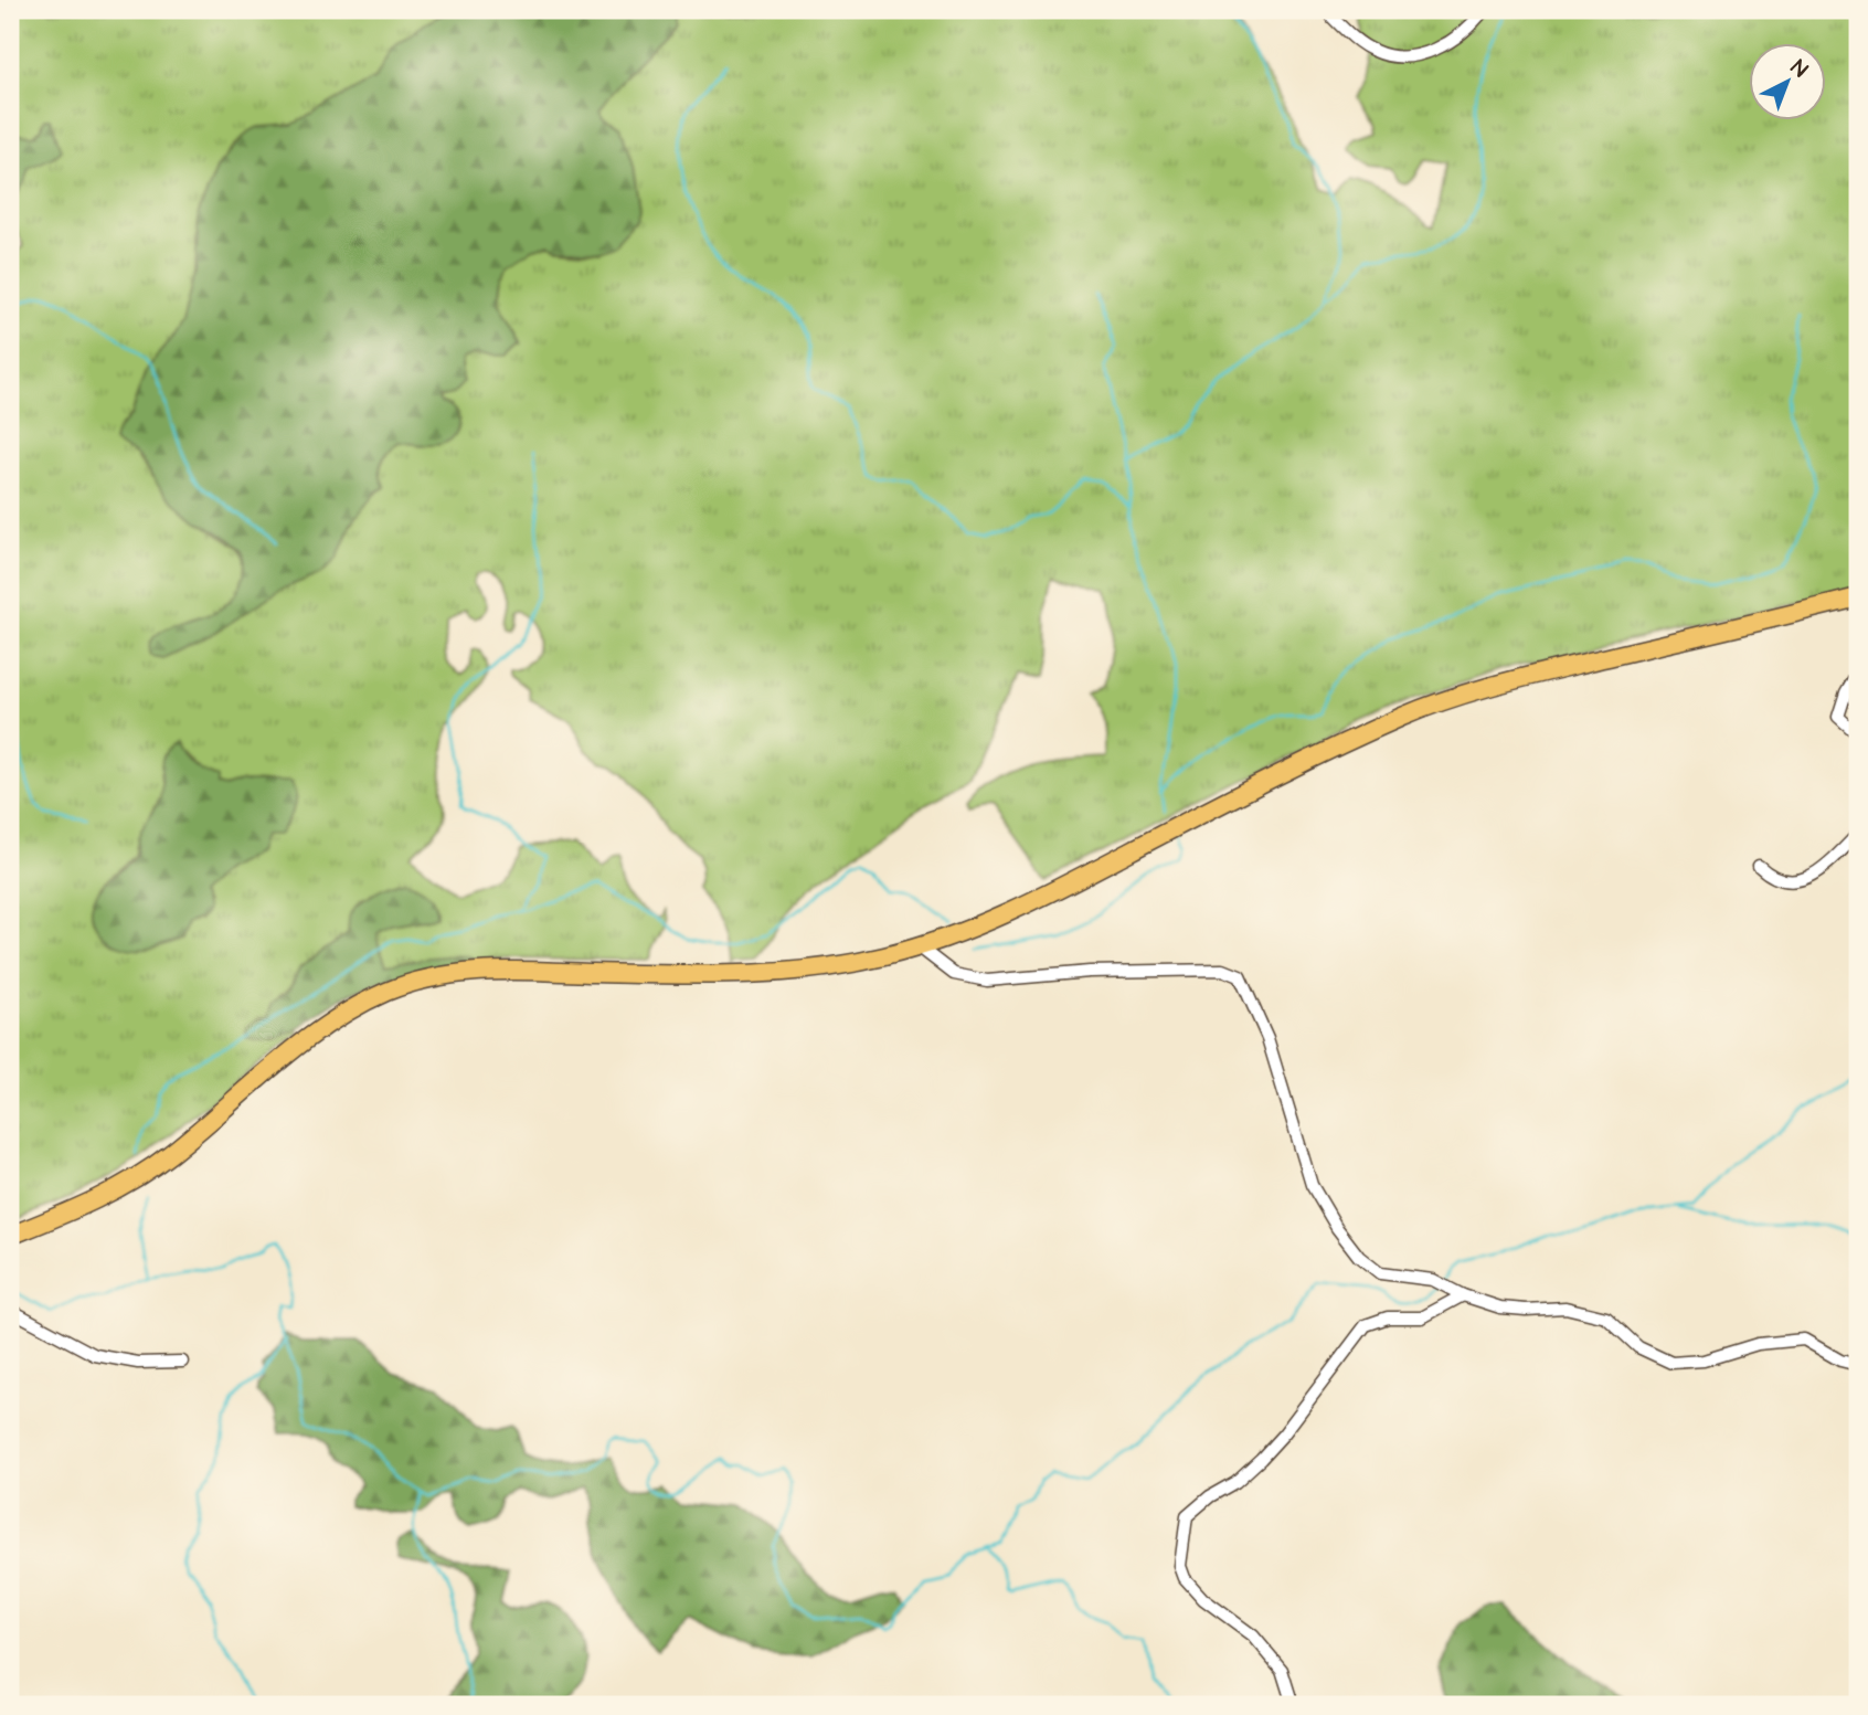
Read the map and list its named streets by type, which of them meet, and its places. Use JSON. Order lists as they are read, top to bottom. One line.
{"north":"top right"}
